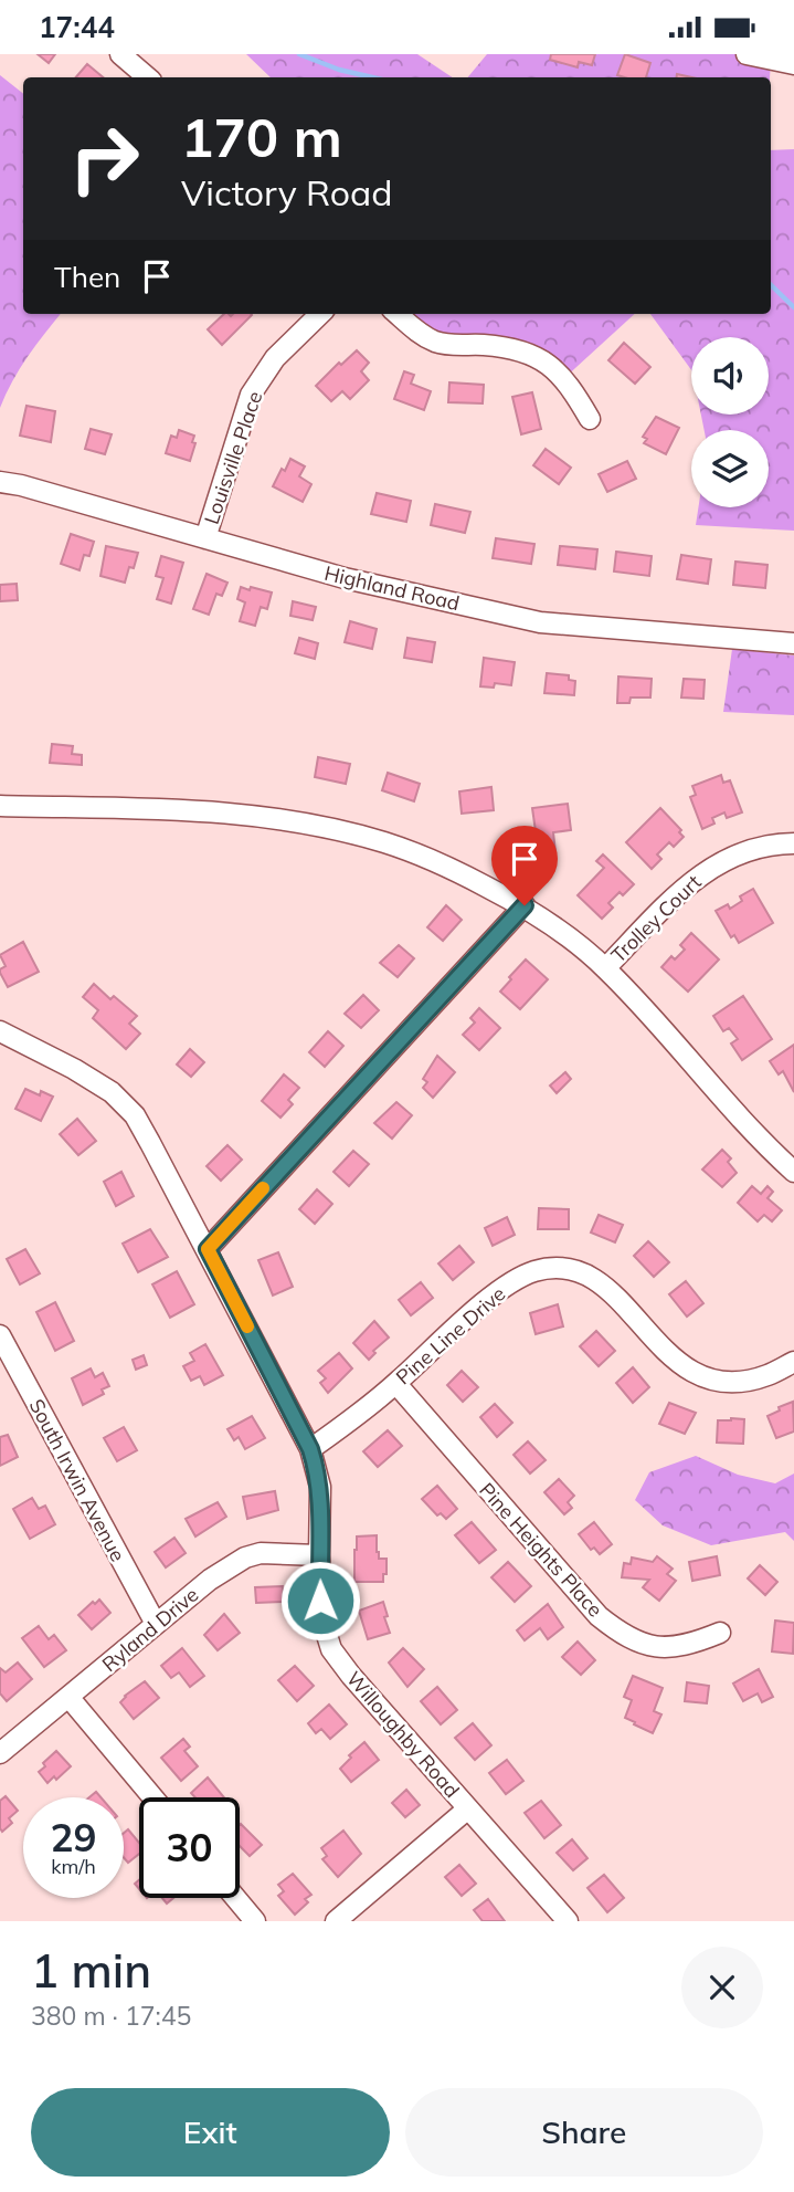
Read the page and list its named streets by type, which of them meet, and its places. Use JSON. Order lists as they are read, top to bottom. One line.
{"streets":{"street":["Louisville Place","Highland Road","Trolley Court","Pine Line Drive","South Irwin Avenue","Pine Heights Place","Ryland Drive","Willoughby Road"]},"crossings":[["Louisville Place","Highland Road"],["Pine Line Drive","Pine Heights Place"],["Pine Line Drive","Willoughby Road"],["South Irwin Avenue","Ryland Drive"],["Ryland Drive","Willoughby Road"]],"page":{"status":"17:44","turn":["170 m","Victory Road"],"then":"Then","speed":"29 km/h","limit":"30","heading":["1 min","380 m · 17:45"],"buttons":["Exit","Share"]}}
